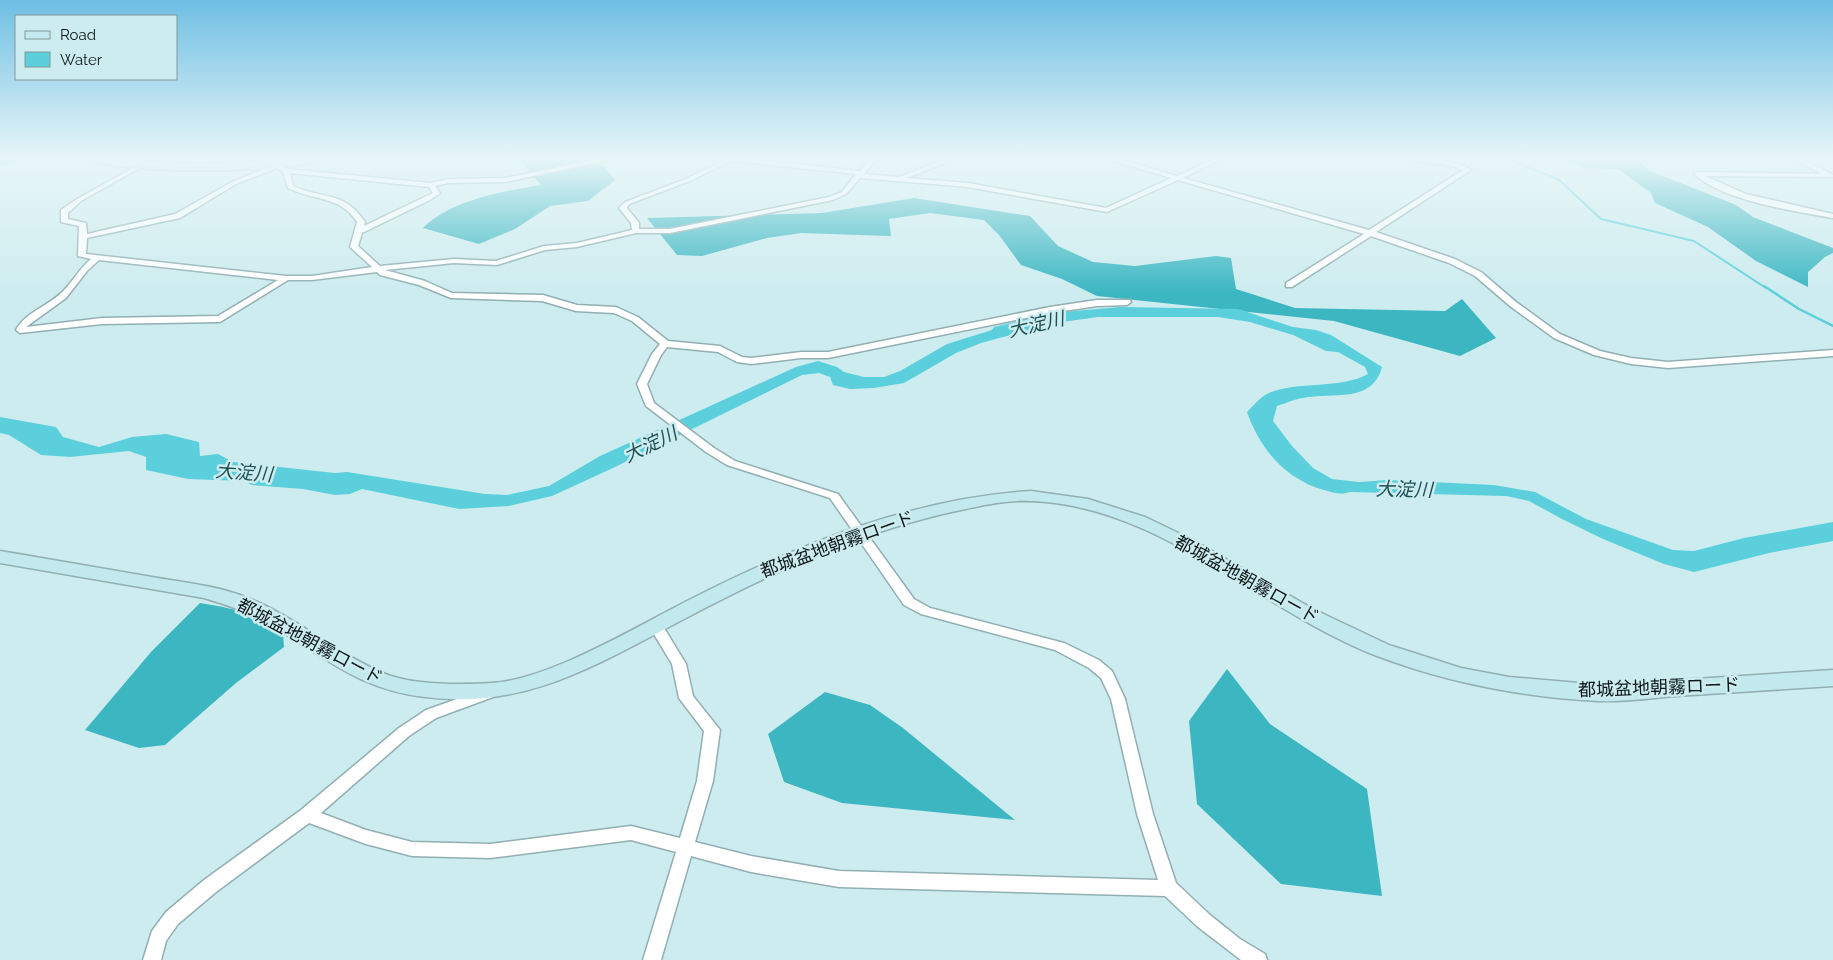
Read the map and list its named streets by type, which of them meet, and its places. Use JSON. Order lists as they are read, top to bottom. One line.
{"streets":{"street":["都城盆地朝霧ロード"]},"water":["大淀川"],"legend":["Road","Water"]}
